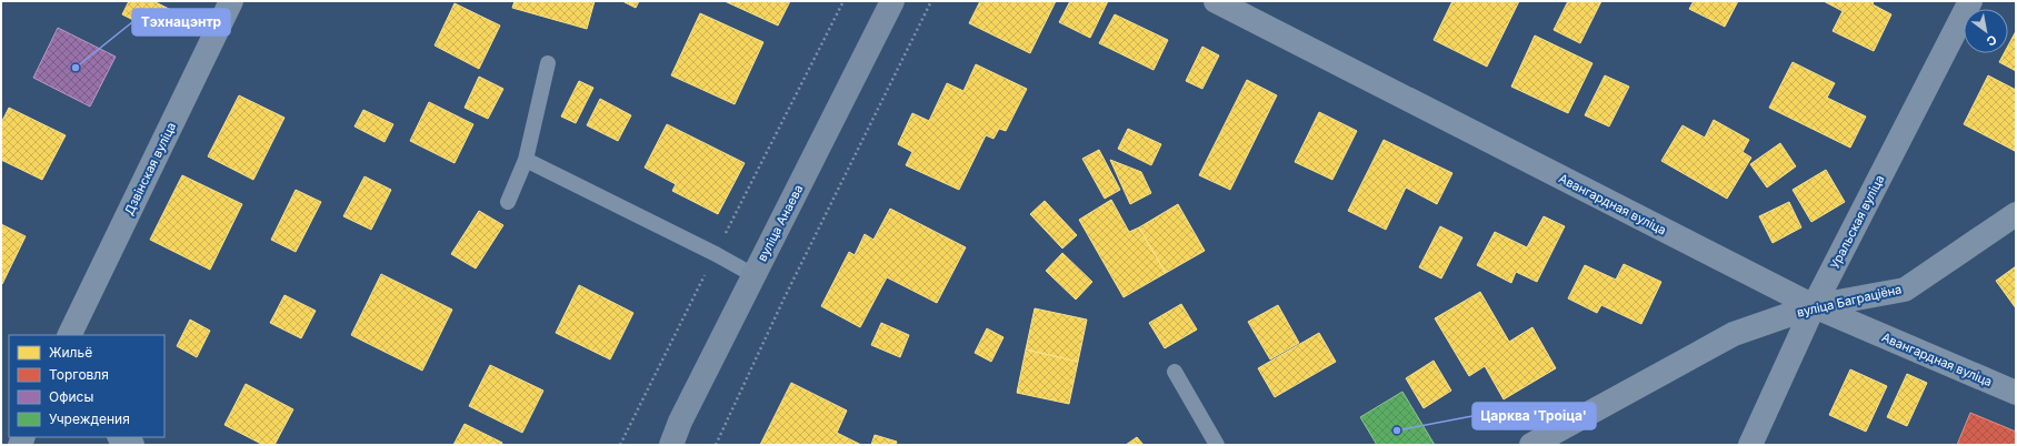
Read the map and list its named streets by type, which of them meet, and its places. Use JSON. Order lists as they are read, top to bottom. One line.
{"streets":{"street":["Дзвінская вуліца","Авангардная вуліца","Уральская вуліца","вуліца Анаева","вуліца Баграціёна"]},"crossings":[["Авангардная вуліца","Уральская вуліца"],["Авангардная вуліца","вуліца Баграціёна"],["Уральская вуліца","вуліца Баграціёна"]],"places":["Тэхнацэнтр","Царква 'Троіца'"],"legend":["Жильё","Торговля","Офисы","Учреждения"],"north":"bottom right"}
